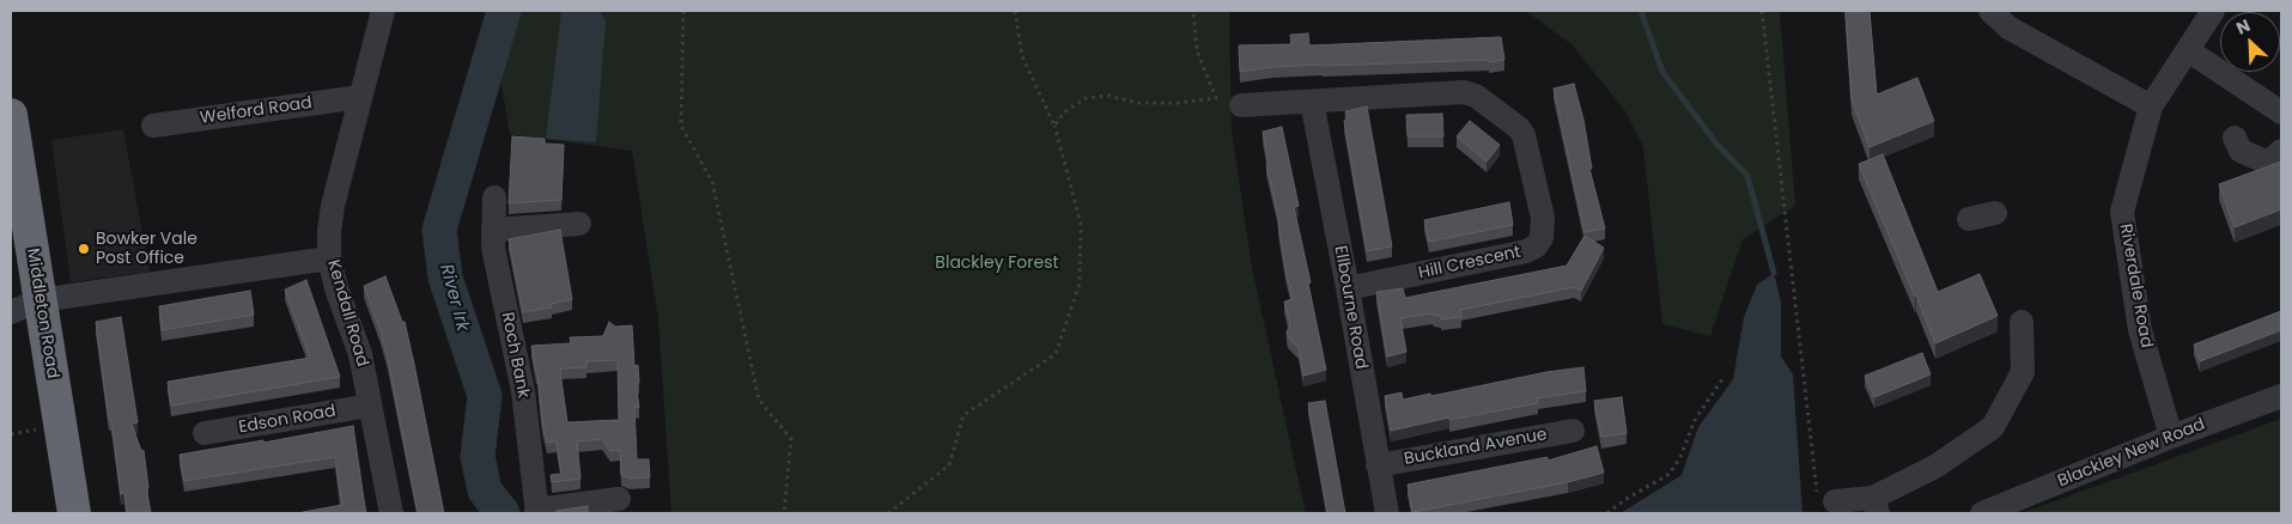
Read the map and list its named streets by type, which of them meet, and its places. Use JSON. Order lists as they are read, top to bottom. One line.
{"streets":{"highway":["Middleton Road"],"street":["Welford Road","Hill Crescent","Riverdale Road","Ellbourne Road","Kendall Road","Roch Bank","Edson Road","Buckland Avenue","Blackley New Road"]},"crossings":[["Welford Road","Kendall Road"],["Hill Crescent","Ellbourne Road"],["Riverdale Road","Blackley New Road"],["Ellbourne Road","Buckland Avenue"],["Kendall Road","Edson Road"]],"water":["River Irk"],"parks":["Blackley Forest"],"places":["Bowker Vale Post Office"],"north":"top left"}
